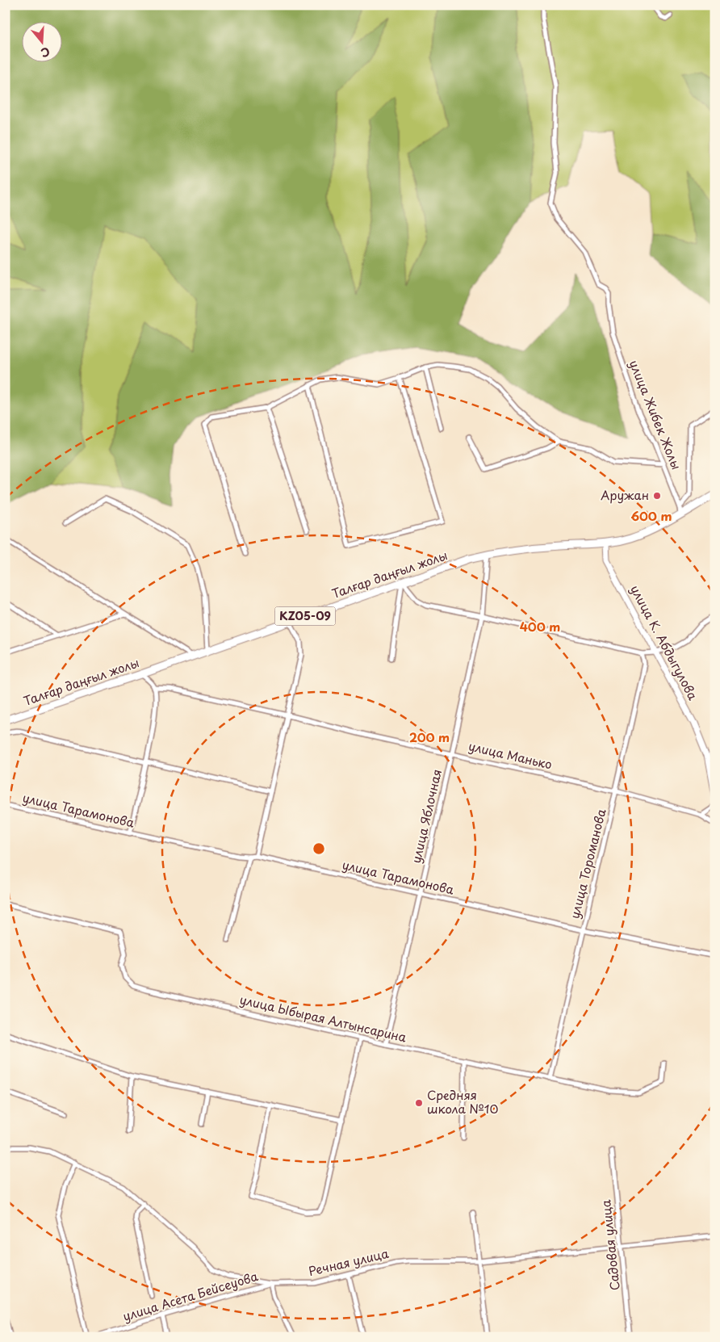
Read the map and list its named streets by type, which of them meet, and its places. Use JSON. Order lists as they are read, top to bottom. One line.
{"streets":{"main road":["Талғар даңғыл жолы","KZ05-09"],"street":["улица Жибек Жолы","улица К. Абдыгулова","улица Манько","улица Тарамонова","улица Яблочная","улица Тороманова","улица Ыбырая Алтынсарина","Садовая улица","Речная улица","улица Асета Бейсеуова"]},"crossings":[["улица Жибек Жолы","Талғар даңғыл жолы"],["Талғар даңғыл жолы","улица К. Абдыгулова"],["Талғар даңғыл жолы","улица Яблочная"],["улица Манько","улица Яблочная"],["улица Манько","улица Тороманова"],["улица Тарамонова","улица Яблочная"],["улица Тарамонова","улица Тороманова"],["улица Яблочная","улица Ыбырая Алтынсарина"],["улица Тороманова","улица Ыбырая Алтынсарина"],["Садовая улица","Речная улица"],["Речная улица","улица Асета Бейсеуова"]],"places":["Аружан","Средняя школа №10"],"north":"bottom","rings":["600 m","400 m","200 m"]}
